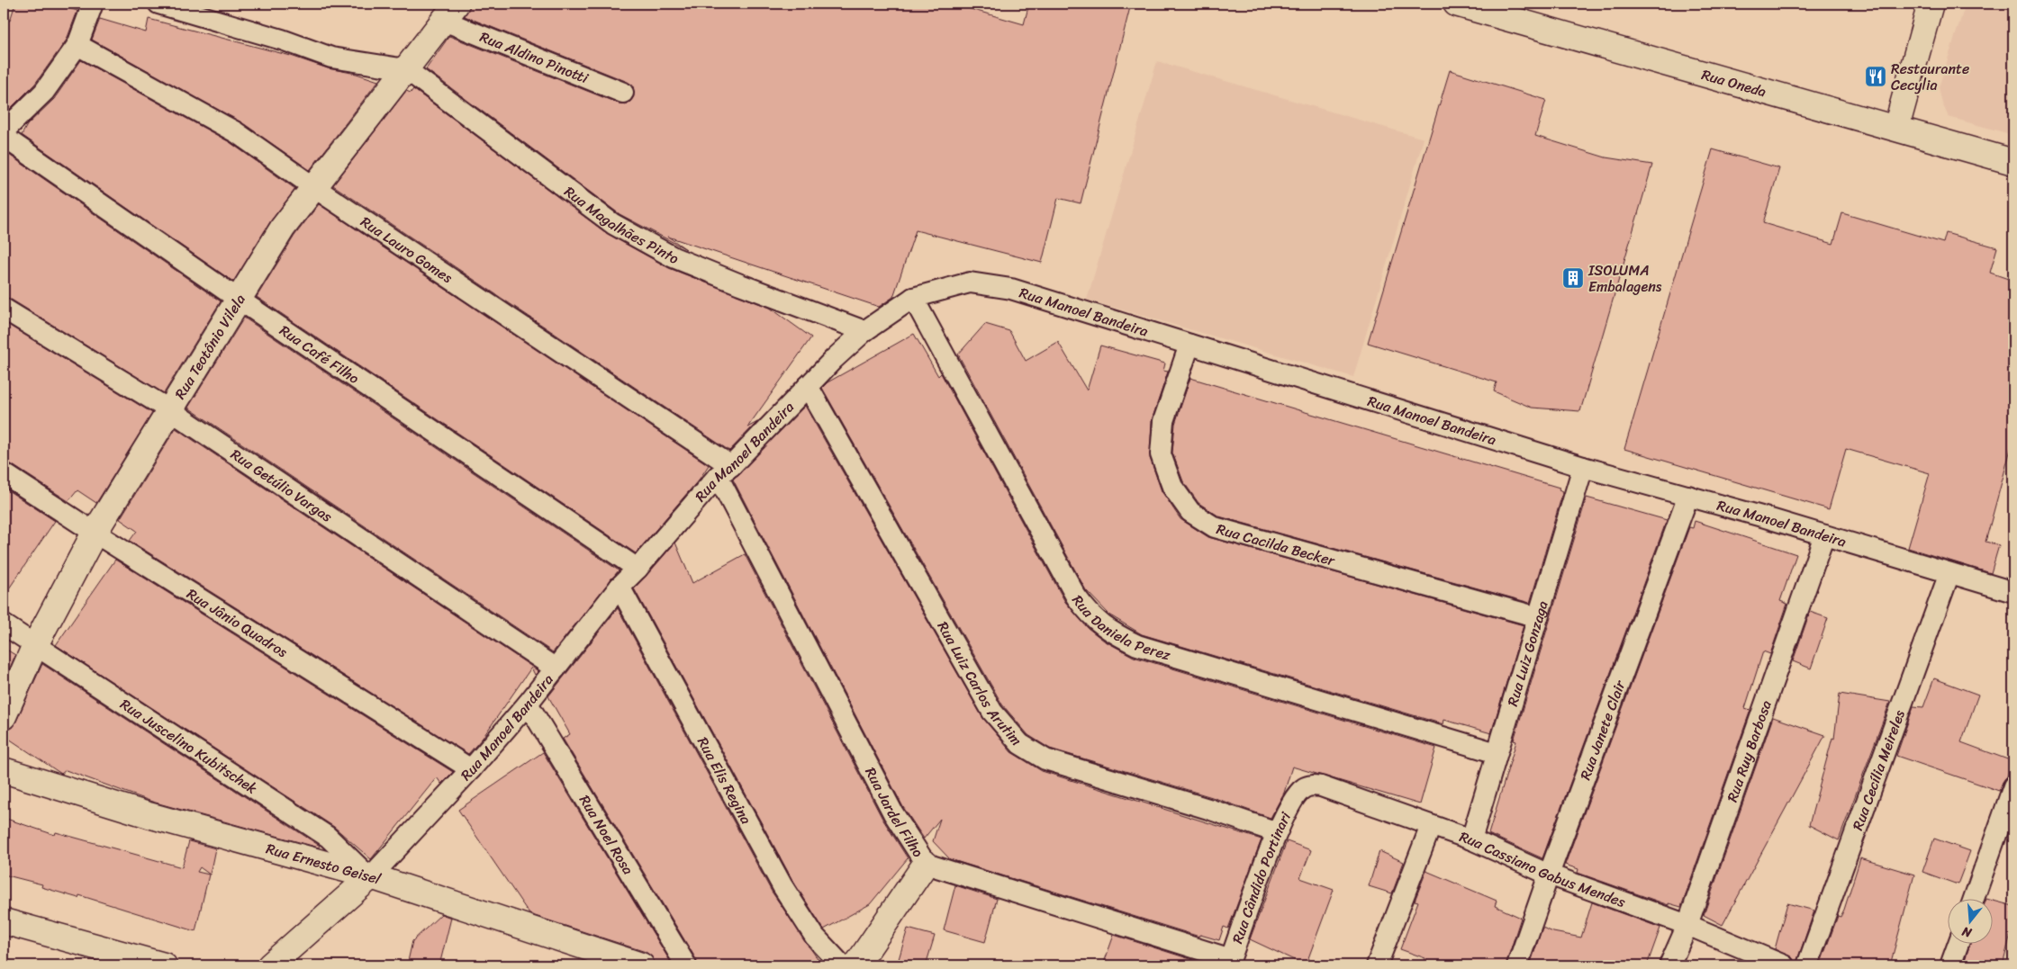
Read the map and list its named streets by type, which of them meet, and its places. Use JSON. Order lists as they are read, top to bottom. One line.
{"streets":{"street":["Rua Oneda","Rua Teotônio Vilela","Rua Ernesto Geisel"],"lane":["Rua Aldino Pinotti","Rua Magalhães Pinto","Rua Lauro Gomes","Rua Manoel Bandeira","Rua Café Filho","Rua Getúlio Vargas","Rua Cacilda Becker","Rua Jânio Quadros","Rua Daniela Perez","Rua Luiz Gonzaga","Rua Luiz Carlos Arutim","Rua Janete Clair","Rua Juscelino Kubitschek","Rua Ruy Barbosa","Rua Cecília Meireles","Rua Elis Regina","Rua Jardel Filho","Rua Noel Rosa","Rua Cassiano Gabus Mendes","Rua Cândido Portinari"]},"crossings":[["Rua Aldino Pinotti","Rua Teotônio Vilela"],["Rua Magalhães Pinto","Rua Manoel Bandeira"],["Rua Magalhães Pinto","Rua Teotônio Vilela"],["Rua Lauro Gomes","Rua Manoel Bandeira"],["Rua Lauro Gomes","Rua Teotônio Vilela"],["Rua Lauro Gomes","Rua Jardel Filho"],["Rua Manoel Bandeira","Rua Café Filho"],["Rua Manoel Bandeira","Rua Getúlio Vargas"],["Rua Manoel Bandeira","Rua Cacilda Becker"],["Rua Manoel Bandeira","Rua Jânio Quadros"],["Rua Manoel Bandeira","Rua Daniela Perez"],["Rua Manoel Bandeira","Rua Luiz Gonzaga"],["Rua Manoel Bandeira","Rua Luiz Carlos Arutim"],["Rua Manoel Bandeira","Rua Janete Clair"],["Rua Manoel Bandeira","Rua Juscelino Kubitschek"],["Rua Manoel Bandeira","Rua Ruy Barbosa"],["Rua Manoel Bandeira","Rua Cecília Meireles"],["Rua Manoel Bandeira","Rua Elis Regina"],["Rua Manoel Bandeira","Rua Jardel Filho"],["Rua Manoel Bandeira","Rua Noel Rosa"],["Rua Manoel Bandeira","Rua Ernesto Geisel"],["Rua Teotônio Vilela","Rua Café Filho"],["Rua Teotônio Vilela","Rua Getúlio Vargas"],["Rua Teotônio Vilela","Rua Jânio Quadros"],["Rua Teotônio Vilela","Rua Juscelino Kubitschek"],["Rua Cacilda Becker","Rua Luiz Gonzaga"],["Rua Daniela Perez","Rua Luiz Gonzaga"],["Rua Luiz Gonzaga","Rua Cassiano Gabus Mendes"],["Rua Luiz Carlos Arutim","Rua Cândido Portinari"],["Rua Janete Clair","Rua Cassiano Gabus Mendes"],["Rua Juscelino Kubitschek","Rua Ernesto Geisel"],["Rua Ruy Barbosa","Rua Cassiano Gabus Mendes"],["Rua Jardel Filho","Rua Cândido Portinari"],["Rua Cassiano Gabus Mendes","Rua Cândido Portinari"]],"places":{"restaurant":["Restaurante Cecylia"],"building":["ISOLUMA Embalagens"]},"north":"bottom"}
